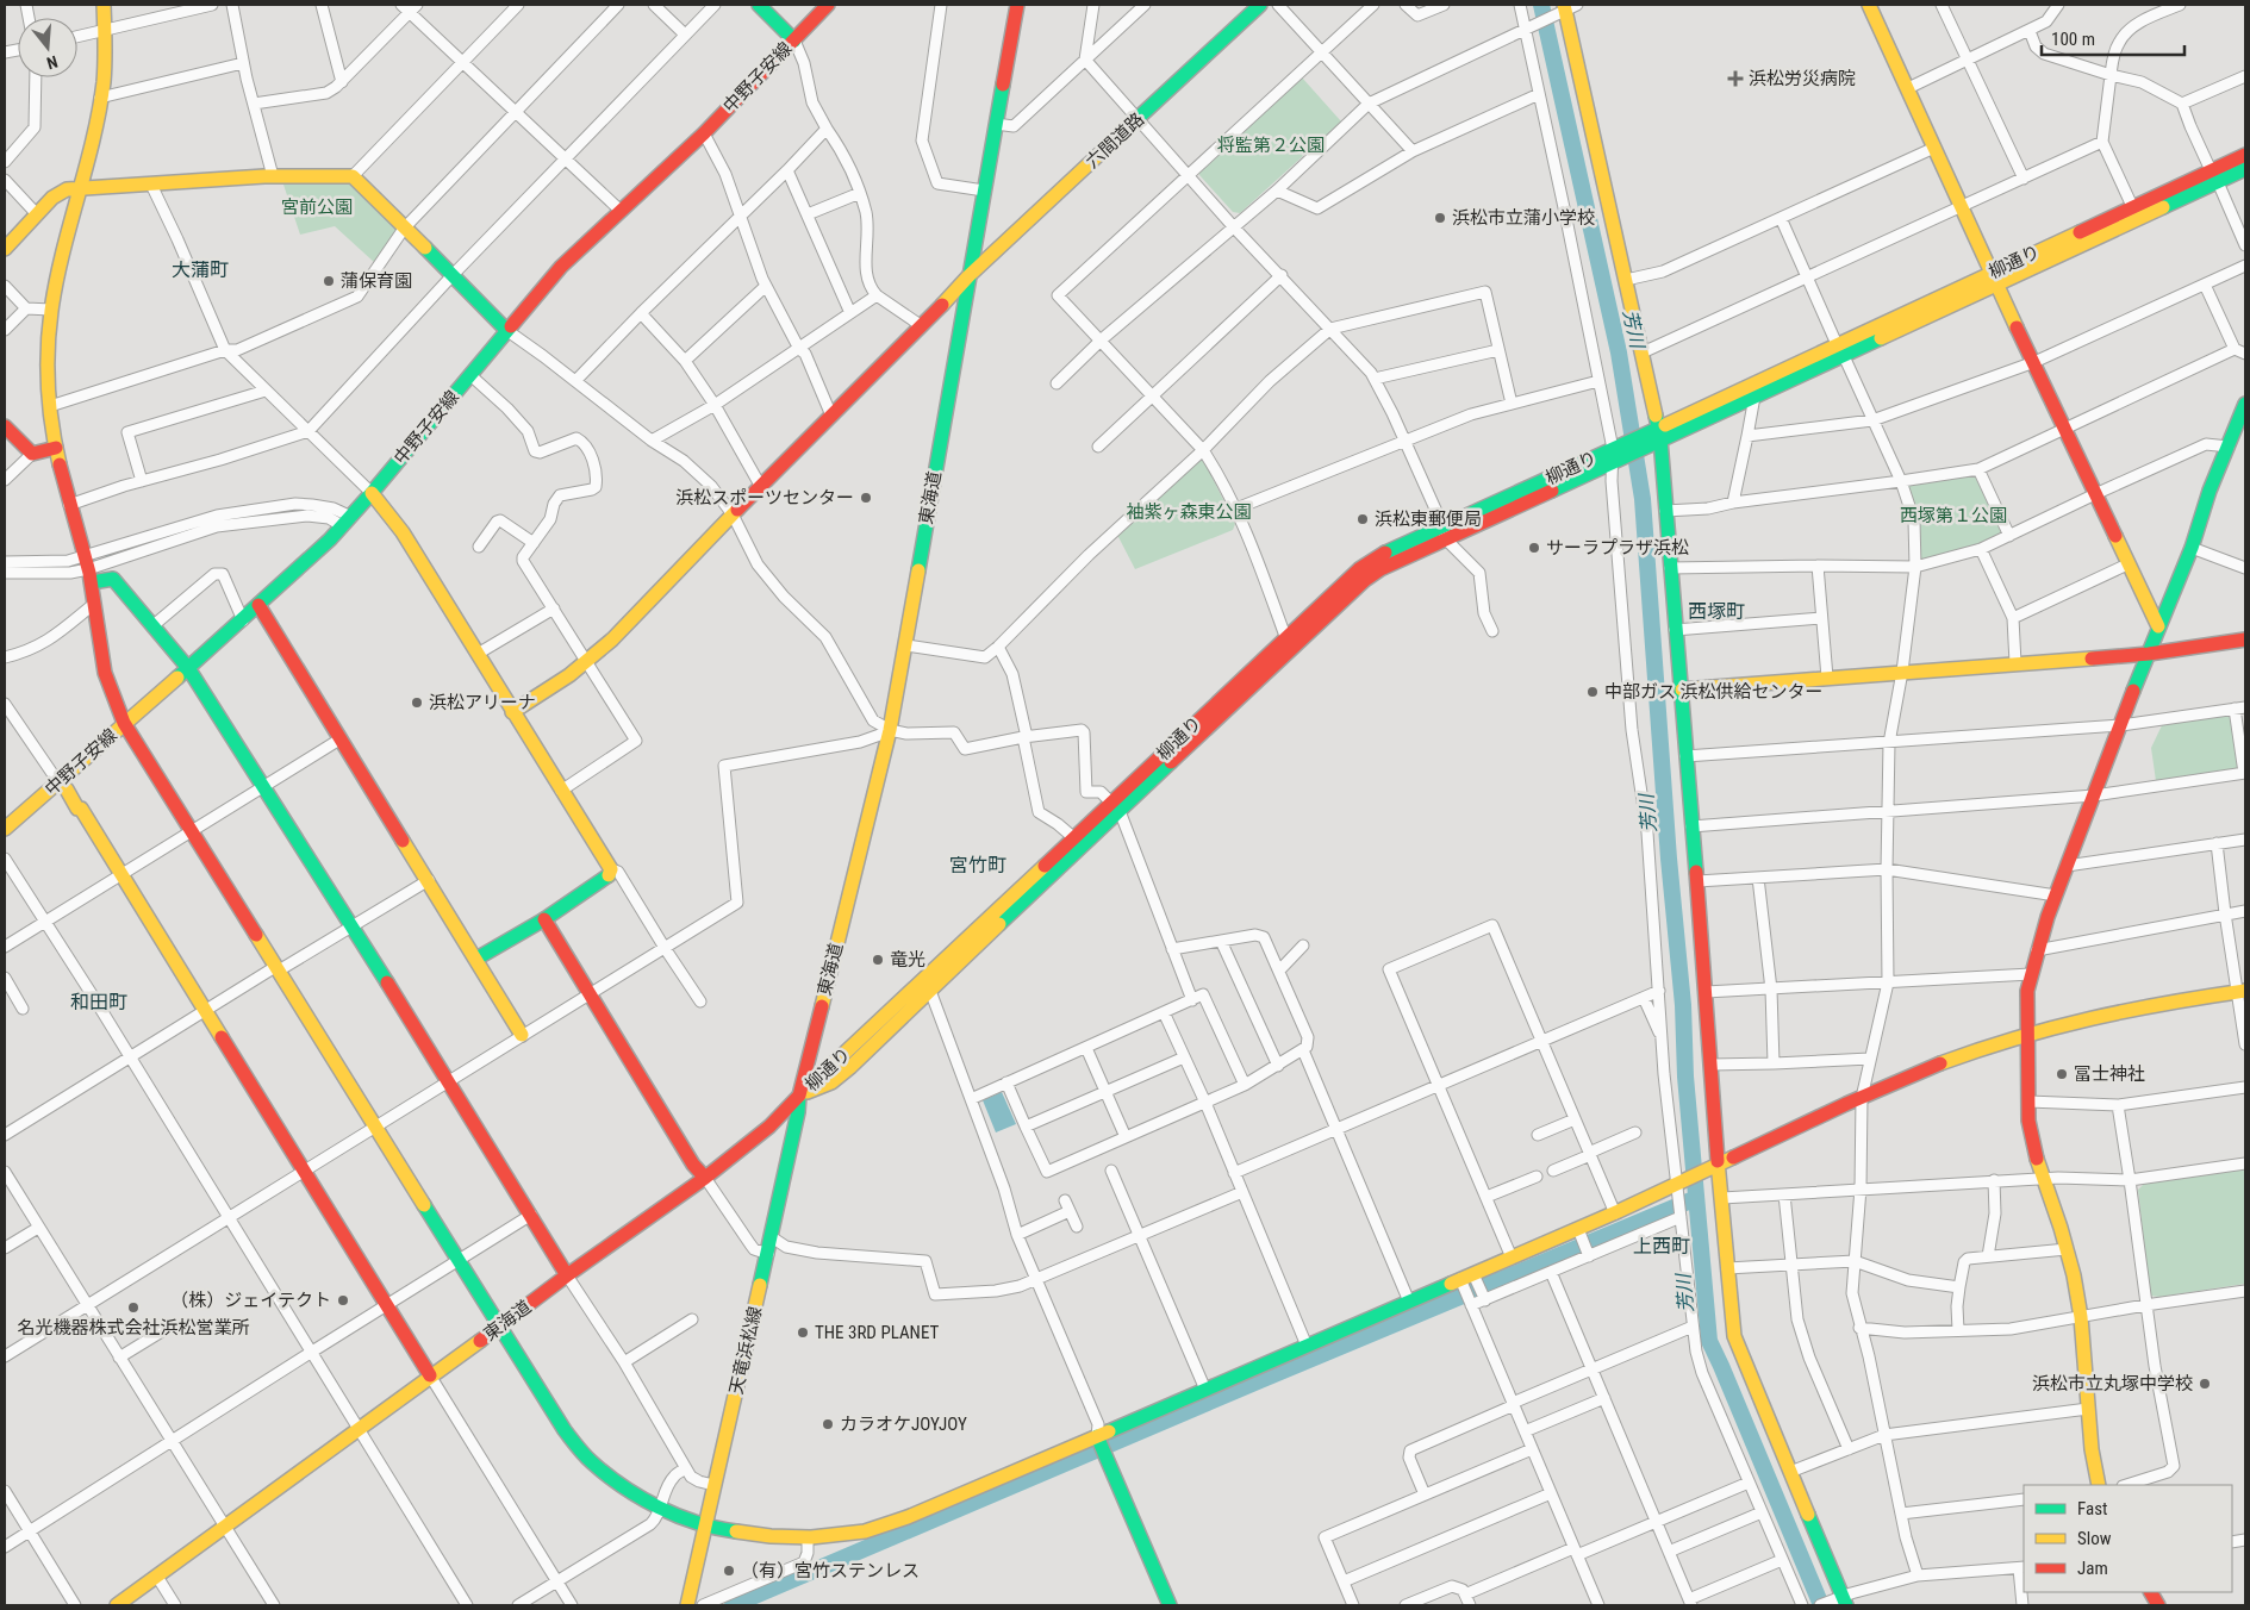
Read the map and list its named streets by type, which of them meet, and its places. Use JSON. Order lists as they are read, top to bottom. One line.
{"streets":{"main road":["中野子安線","六間道路","柳通り","東海道","天竜浜松線"]},"crossings":[["六間道路","東海道"],["柳通り","東海道"],["柳通り","天竜浜松線"],["東海道","天竜浜松線"]],"districts":["大蒲町","西塚町","宮竹町","和田町","上西町"],"water":["芳川"],"parks":["将監第２公園","宮前公園","袖紫ヶ森東公園","西塚第１公園"],"places":{"health":["浜松労災病院"],"other":["浜松市立蒲小学校","蒲保育園","浜松スポーツセンター","浜松東郵便局","サーラプラザ浜松","中部ガス 浜松供給センター","浜松アリーナ","竜光","冨士神社","（株）ジェイテクト","名光機器株式会社浜松営業所","THE 3RD PLANET","浜松市立丸塚中学校","カラオケJOYJOY","（有）宮竹ステンレス"]},"legend":["Fast","Slow","Jam"],"scale_bar":"100 m","north":"bottom"}
